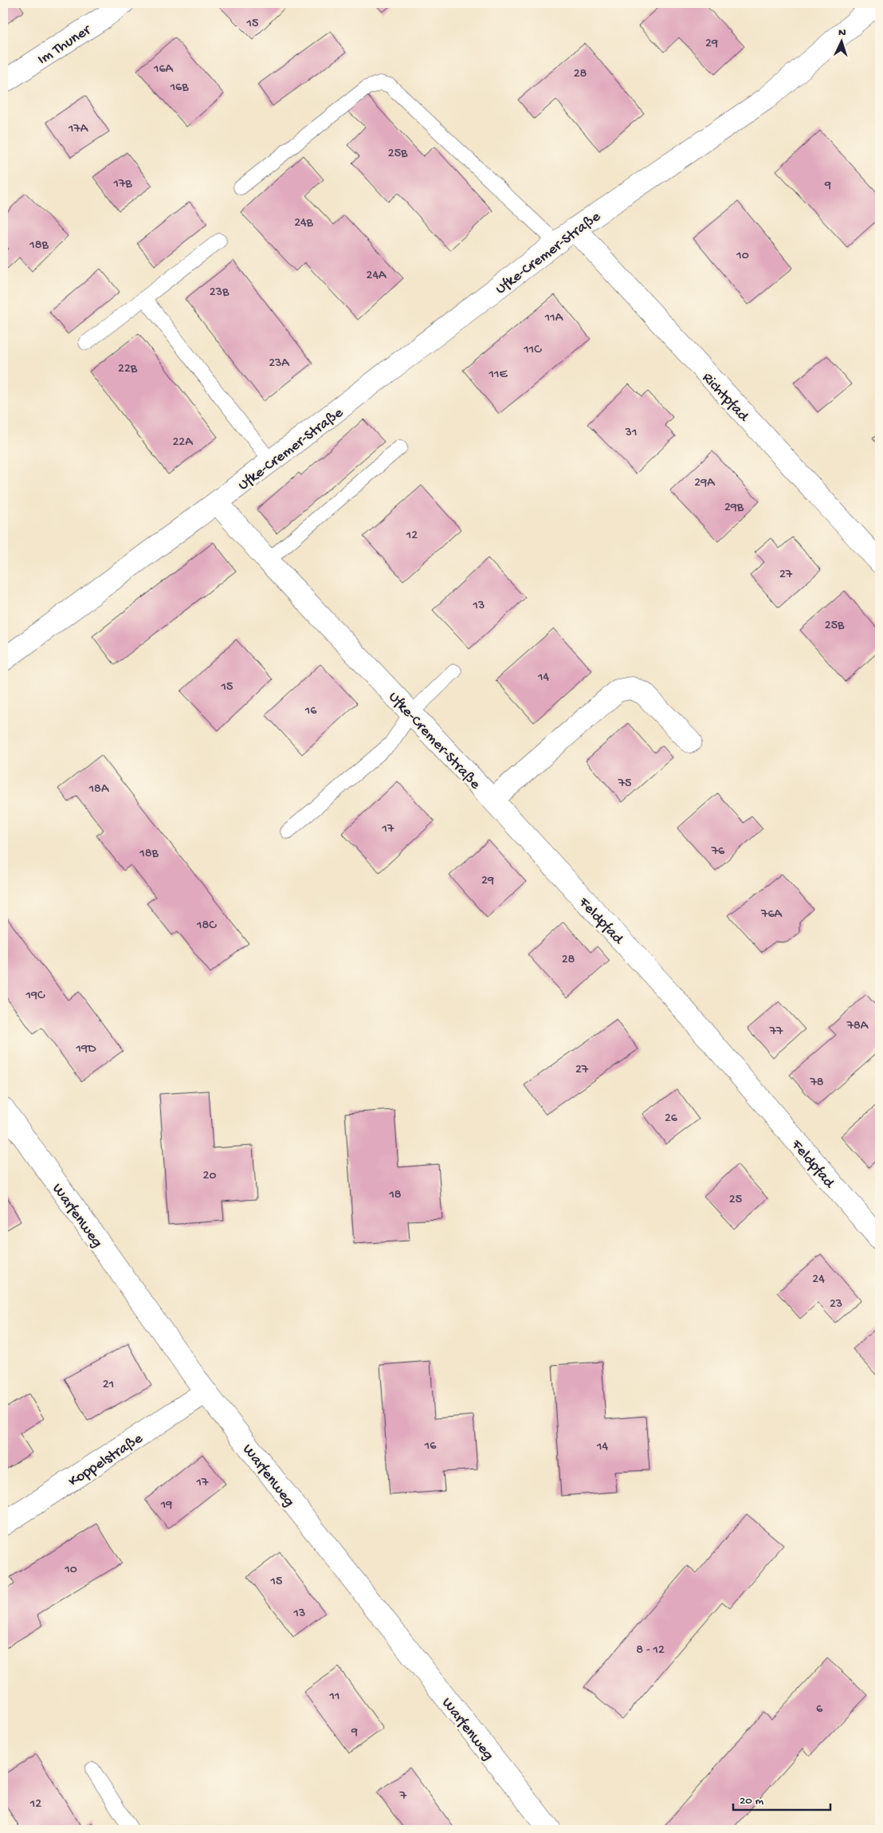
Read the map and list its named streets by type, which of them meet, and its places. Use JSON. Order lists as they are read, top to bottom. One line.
{"streets":{"street":["Im Thuner","Ufke-Cremer-Straße","Richtpfad","Feldpfad","Warfenweg","Koppelstraße"]},"crossings":[["Ufke-Cremer-Straße","Richtpfad"],["Ufke-Cremer-Straße","Feldpfad"],["Warfenweg","Koppelstraße"]],"house_numbers":["15","29","16A","28","16B","17A","25B","17B","9","24B","18B","10","24A","23B","11A","11C","23A","22B","11E","31","22A","29A","29B","12","27","13","25B","14","15","16","75","18A","17","76","18B","29","76A","18C","28","19C","78A","77","19D","27","78","26","20","18","25","24","23","21","16","14","17","19","10","15","13","8 - 12","11","6","9","7","12"],"scale_bar":"20 m","north":"top"}
